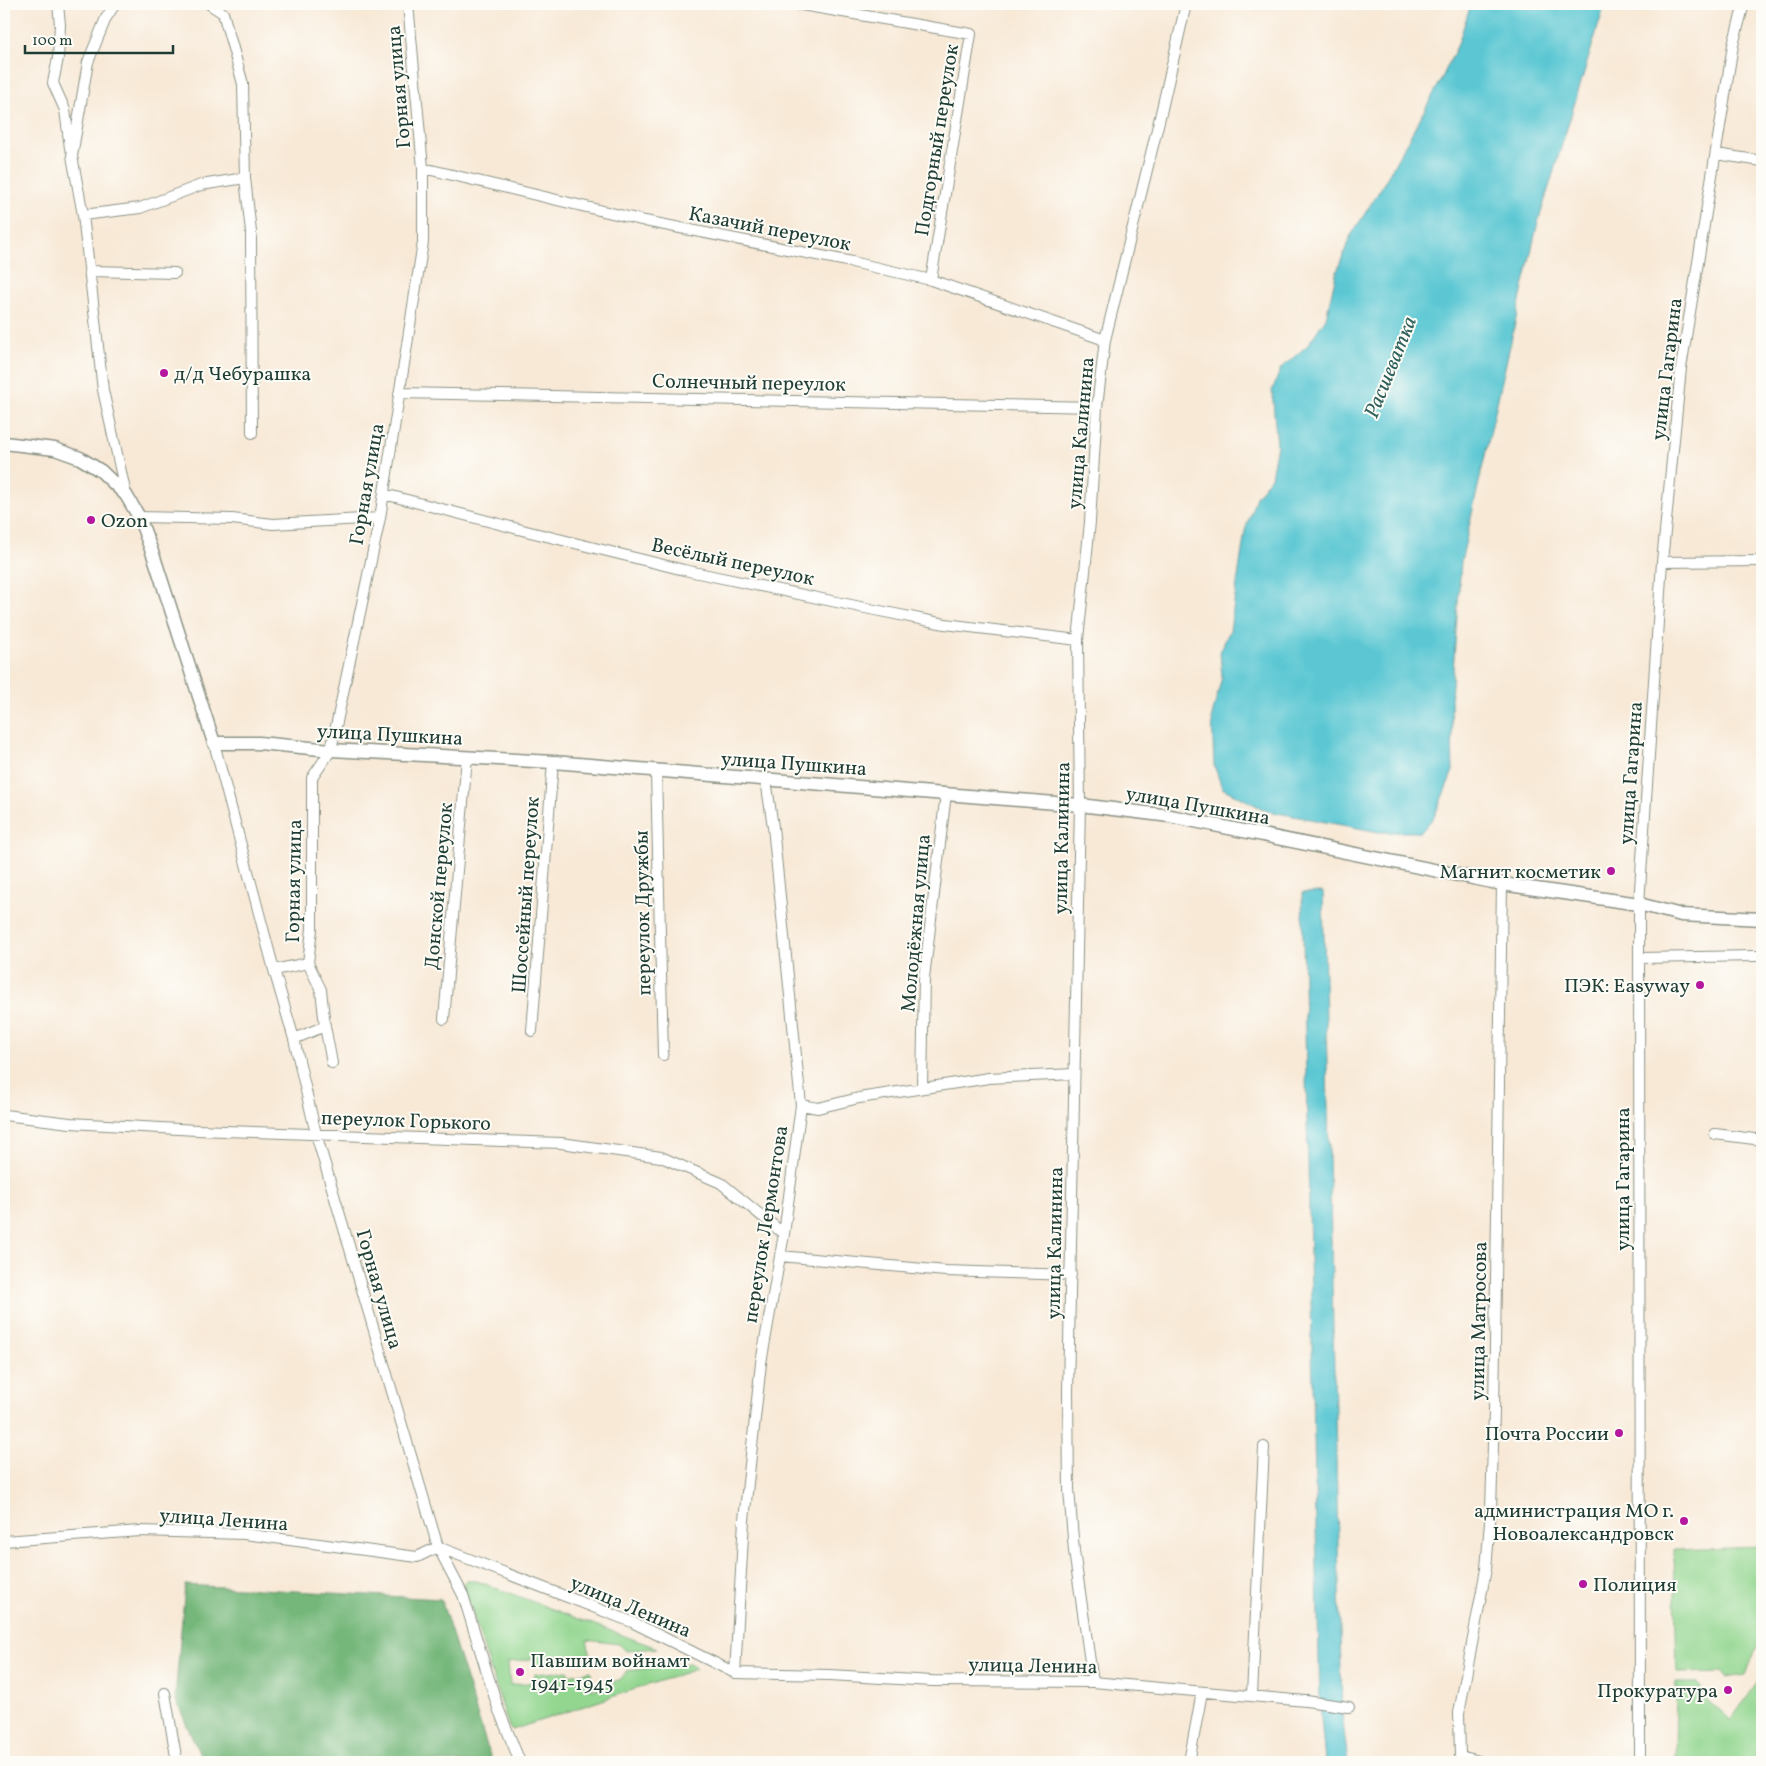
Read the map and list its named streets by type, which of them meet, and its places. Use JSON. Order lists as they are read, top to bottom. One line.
{"streets":{"main road":["улица Пушкина"],"street":["Горная улица","Подгорный переулок","Казачий переулок","улица Гагарина","Солнечный переулок","улица Калинина","Весёлый переулок","Донской переулок","Шоссейный переулок","переулок Дружбы","Молодёжная улица","переулок Горького","переулок Лермонтова","улица Матросова","улица Ленина"]},"crossings":[["Горная улица","Казачий переулок"],["Горная улица","Солнечный переулок"],["Горная улица","Весёлый переулок"],["Горная улица","улица Пушкина"],["Горная улица","переулок Горького"],["Горная улица","улица Ленина"],["Подгорный переулок","Казачий переулок"],["Казачий переулок","улица Калинина"],["улица Гагарина","улица Пушкина"],["Солнечный переулок","улица Калинина"],["улица Калинина","Весёлый переулок"],["улица Калинина","улица Пушкина"],["улица Калинина","улица Ленина"],["улица Пушкина","Донской переулок"],["улица Пушкина","Шоссейный переулок"],["улица Пушкина","переулок Дружбы"],["улица Пушкина","Молодёжная улица"],["улица Пушкина","переулок Лермонтова"],["улица Пушкина","улица Матросова"],["переулок Горького","переулок Лермонтова"],["переулок Лермонтова","улица Ленина"]],"water":["Расшеватка"],"places":["д/д Чебурашка","Ozon","Магнит косметик","ПЭК: Easyway","Почта России","администрация МО г. Новоалександровск","Полиция","Павшим войнамт 1941-1945","Прокуратура"],"scale_bar":"100 m"}
